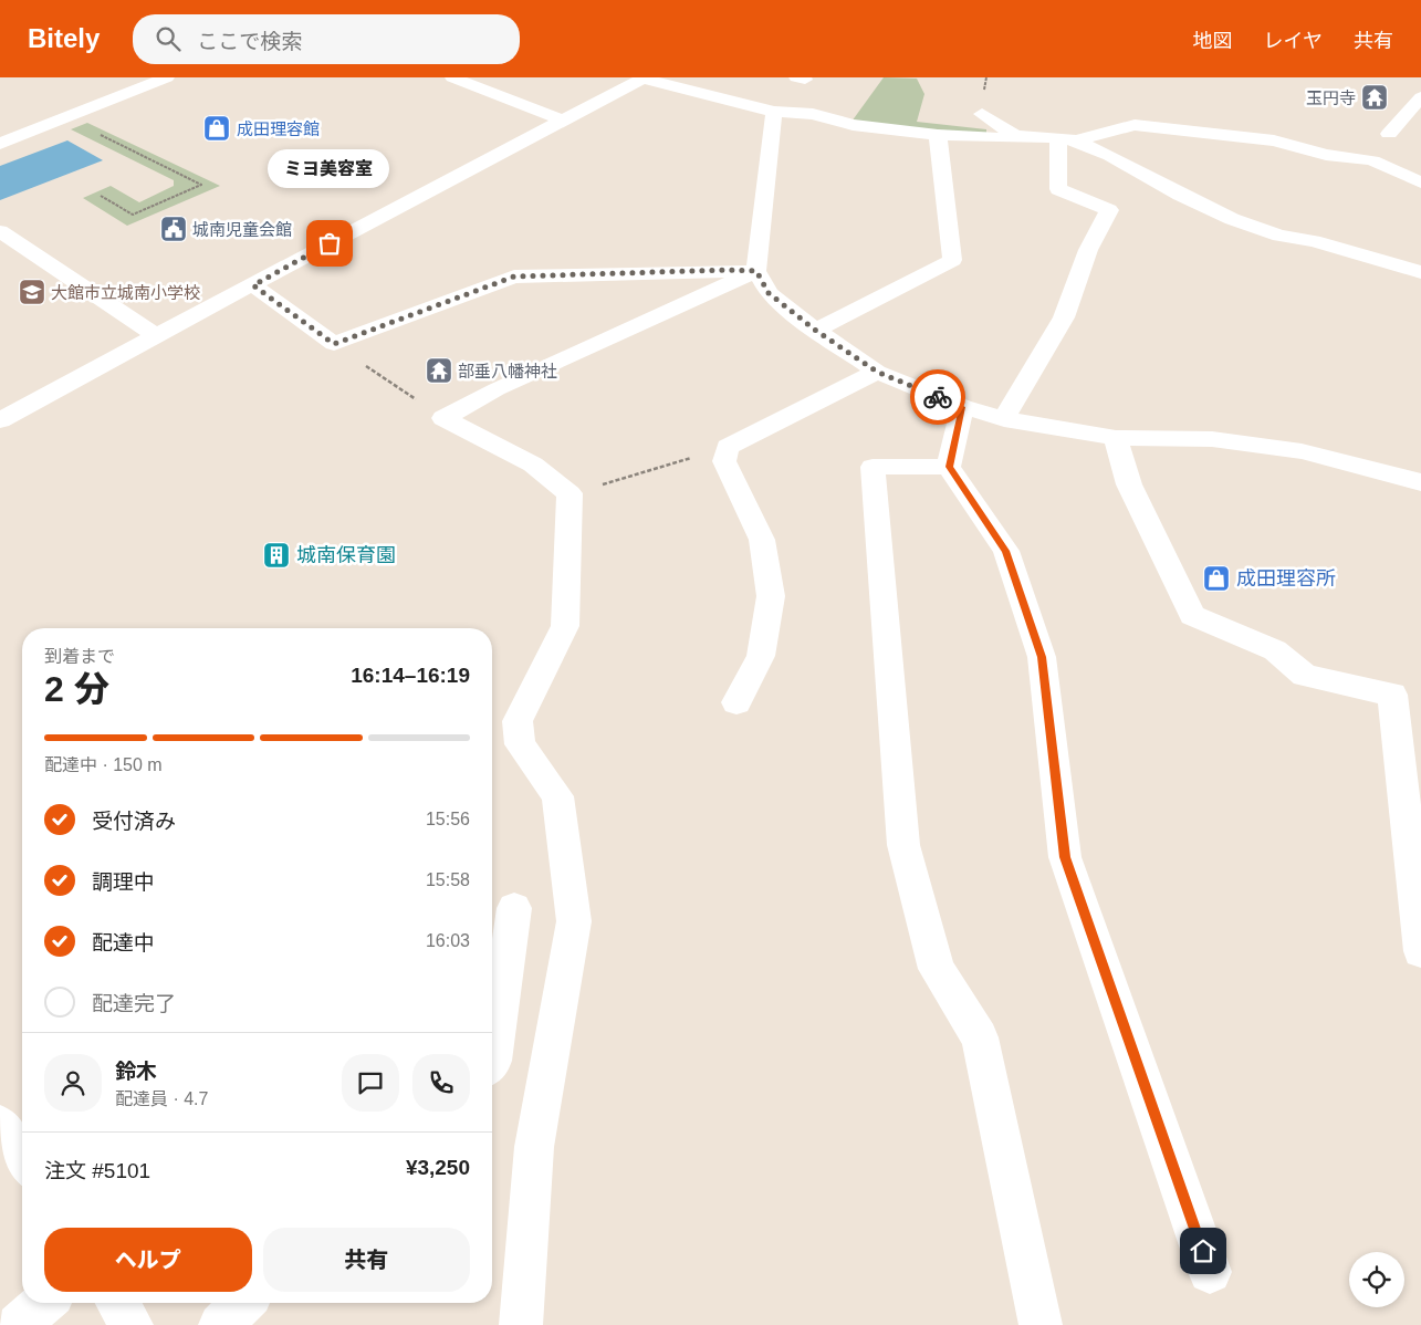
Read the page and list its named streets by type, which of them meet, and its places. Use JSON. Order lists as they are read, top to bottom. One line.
{"places":{"temple":["玉円寺","部垂八幡神社"],"shop":["成田理容館","成田理容所"],"public building":["城南児童会館"],"other":["ミヨ美容室"],"school or university":["大館市立城南小学校"],"building":["城南保育園"]},"page":{"header":"Bitely","search":"ここで検索","nav":["地図","レイヤ","共有"],"bubble":"ミヨ美容室","heading":["2 分","到着まで","16:14–16:19"],"panel":["鈴木","配達員 · 4.7","注文 #5101","¥3,250"],"bar":"配達中 · 150 m","list":[["受付済み","15:56"],["調理中","15:58"],["配達中","16:03"],"配達完了"],"buttons":["ヘルプ","共有"]}}
